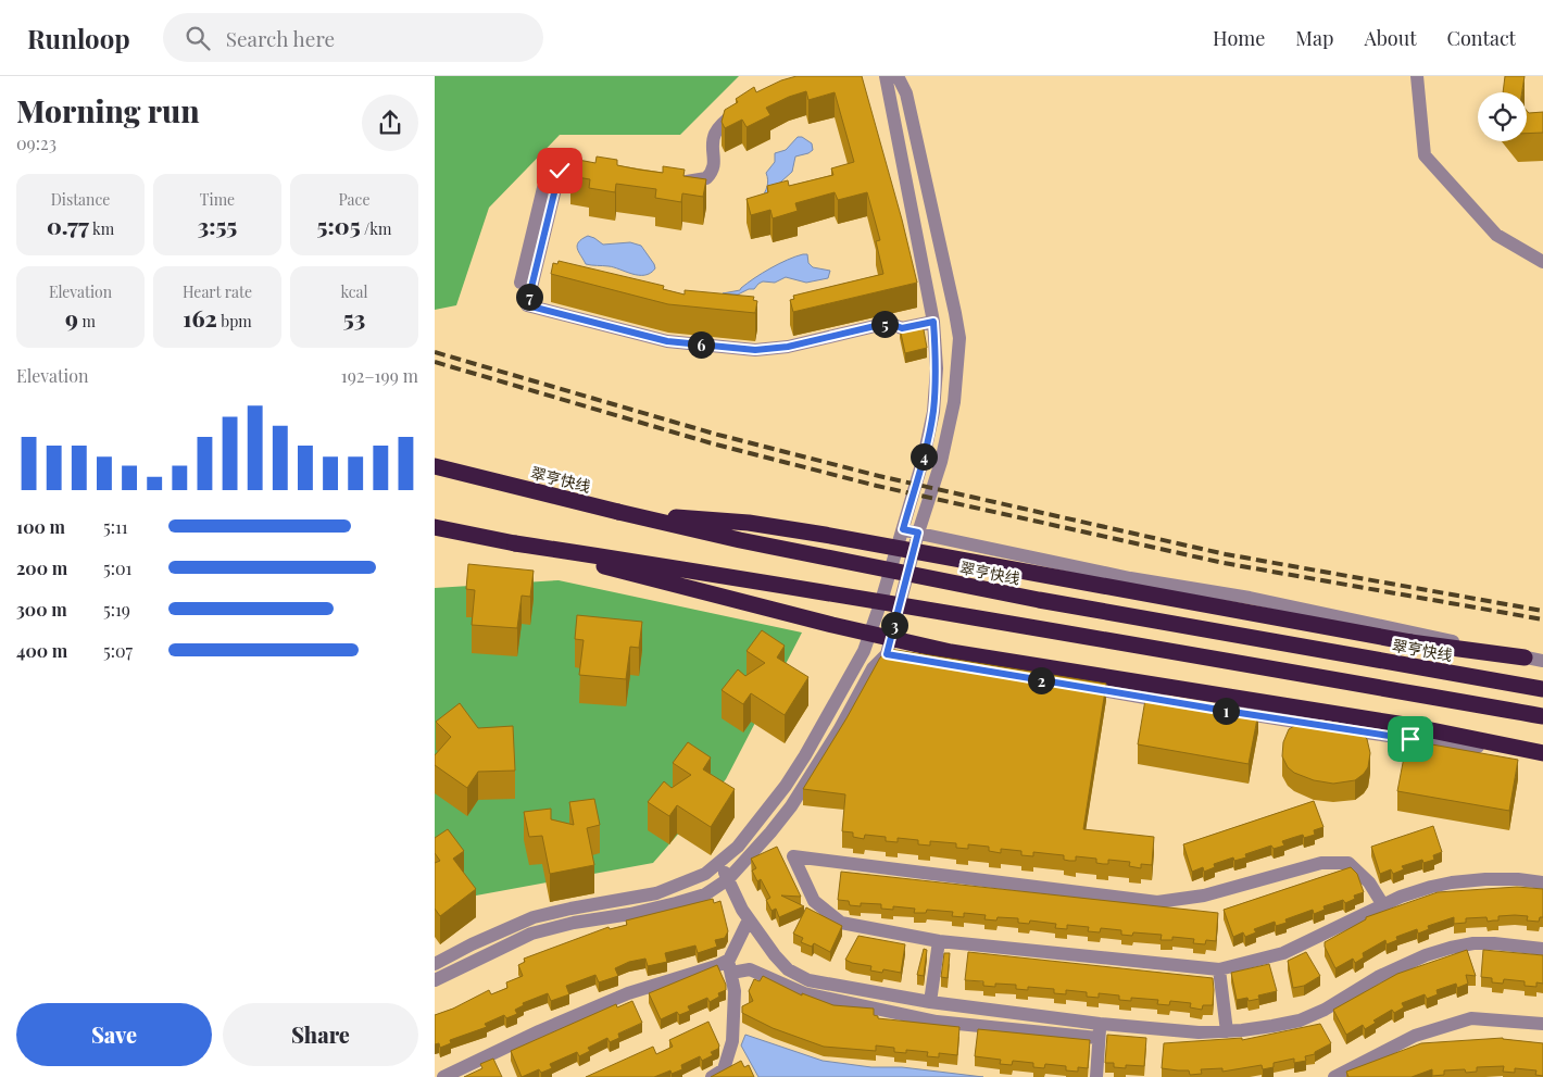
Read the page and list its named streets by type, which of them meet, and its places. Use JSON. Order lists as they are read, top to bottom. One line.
{"streets":{"highway":["翠亨快线"]},"page":{"header":"Runloop","search":"Search here","nav":["Home","Map","About","Contact"],"heading":["Morning run","09:23"],"stats":[["Distance","0.77 km"],["Time","3:55"],["Pace","5:05 /km"],["Elevation","9 m"],["Heart rate","162 bpm"],["kcal","53"]],"pins":["7","5","6","4","3","2","1"],"chart":["Elevation","192–199 m"],"list":[{"name":"100 m","note":"5:11"},{"name":"200 m","note":"5:01"},{"name":"300 m","note":"5:19"},{"name":"400 m","note":"5:07"}],"buttons":["Save","Share"]}}
